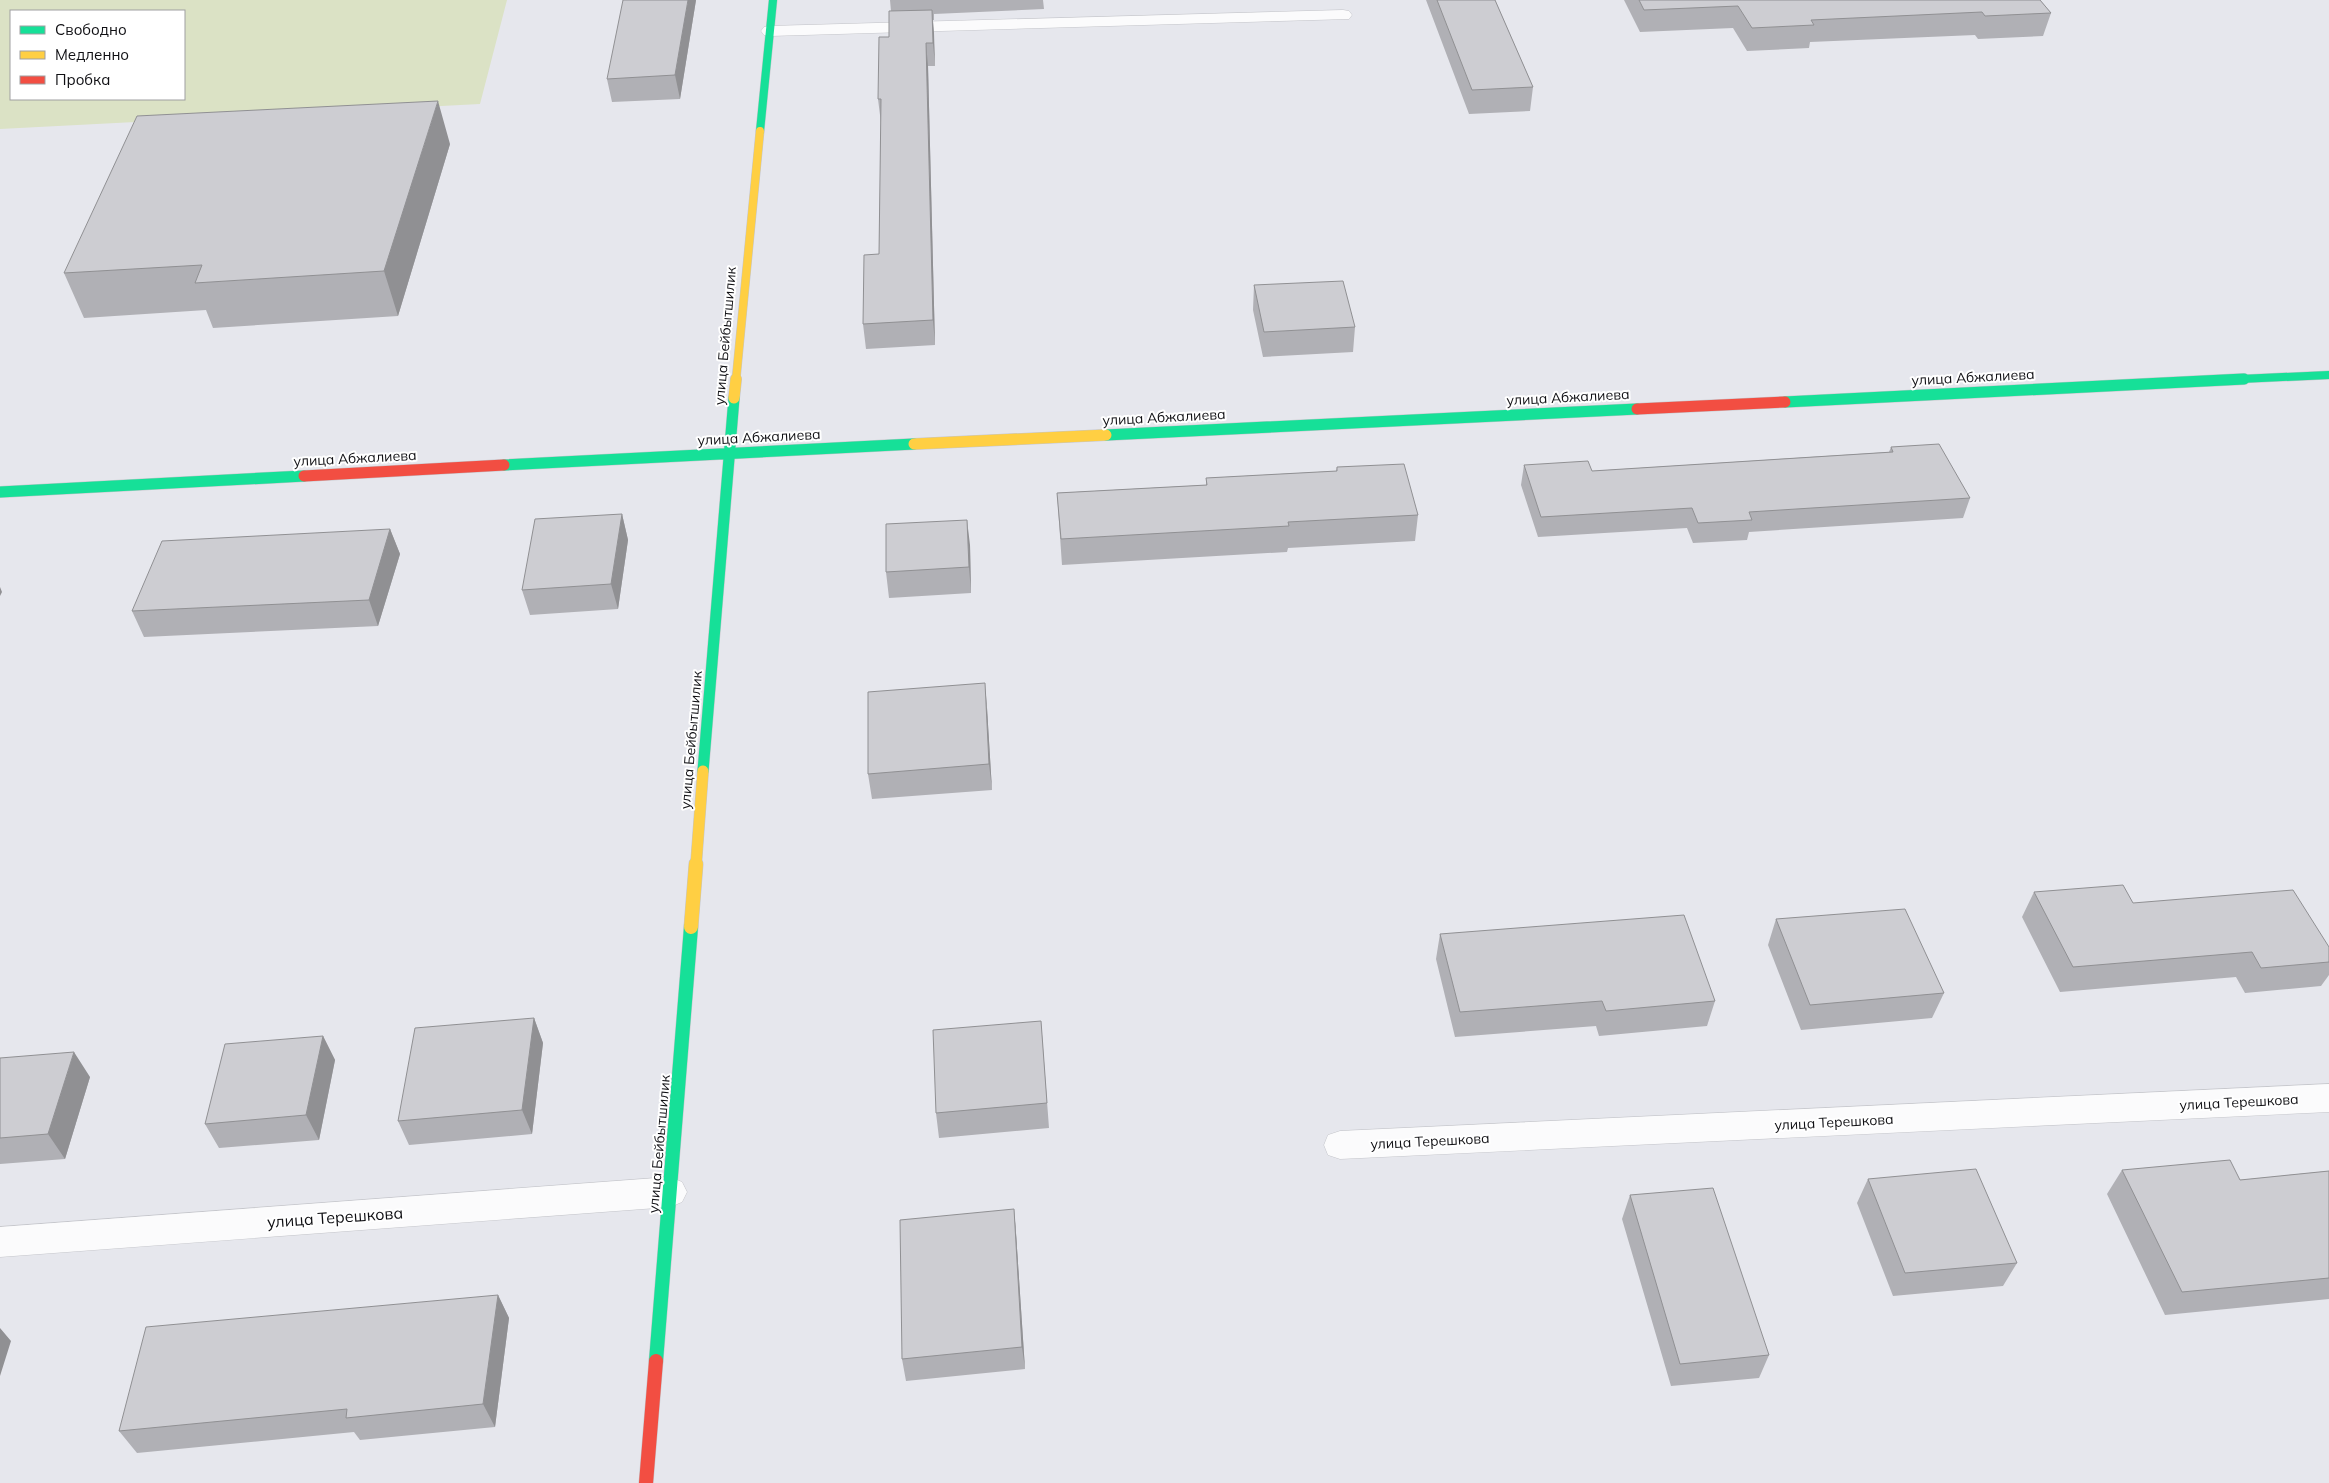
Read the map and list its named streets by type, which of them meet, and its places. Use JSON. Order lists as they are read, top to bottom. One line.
{"streets":{"street":["улица Бейбытшилик","улица Абжалиева","улица Терешкова"]},"crossings":[["улица Бейбытшилик","улица Абжалиева"],["улица Бейбытшилик","улица Терешкова"]],"legend":["Свободно","Медленно","Пробка"]}
